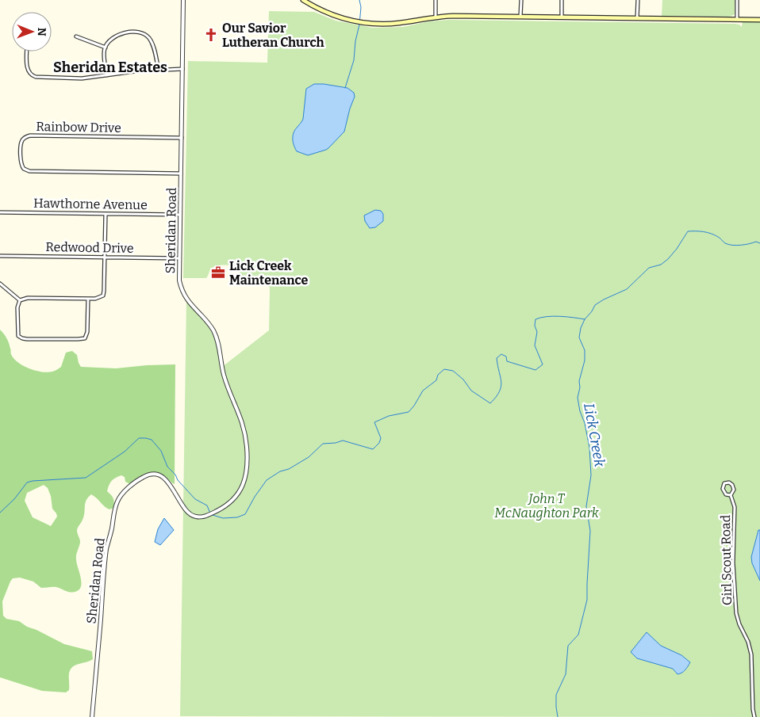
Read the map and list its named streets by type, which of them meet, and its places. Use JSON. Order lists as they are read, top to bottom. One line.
{"streets":{"street":["Rainbow Drive","Hawthorne Avenue","Sheridan Road","Redwood Drive","Girl Scout Road"]},"crossings":[["Rainbow Drive","Sheridan Road"],["Hawthorne Avenue","Sheridan Road"],["Sheridan Road","Redwood Drive"]],"districts":["Sheridan Estates"],"water":["Lick Creek"],"parks":["John T McNaughton Park"],"places":{"church":["Our Savior Lutheran Church"],"office":["Lick Creek Maintenance"]},"north":"right"}
